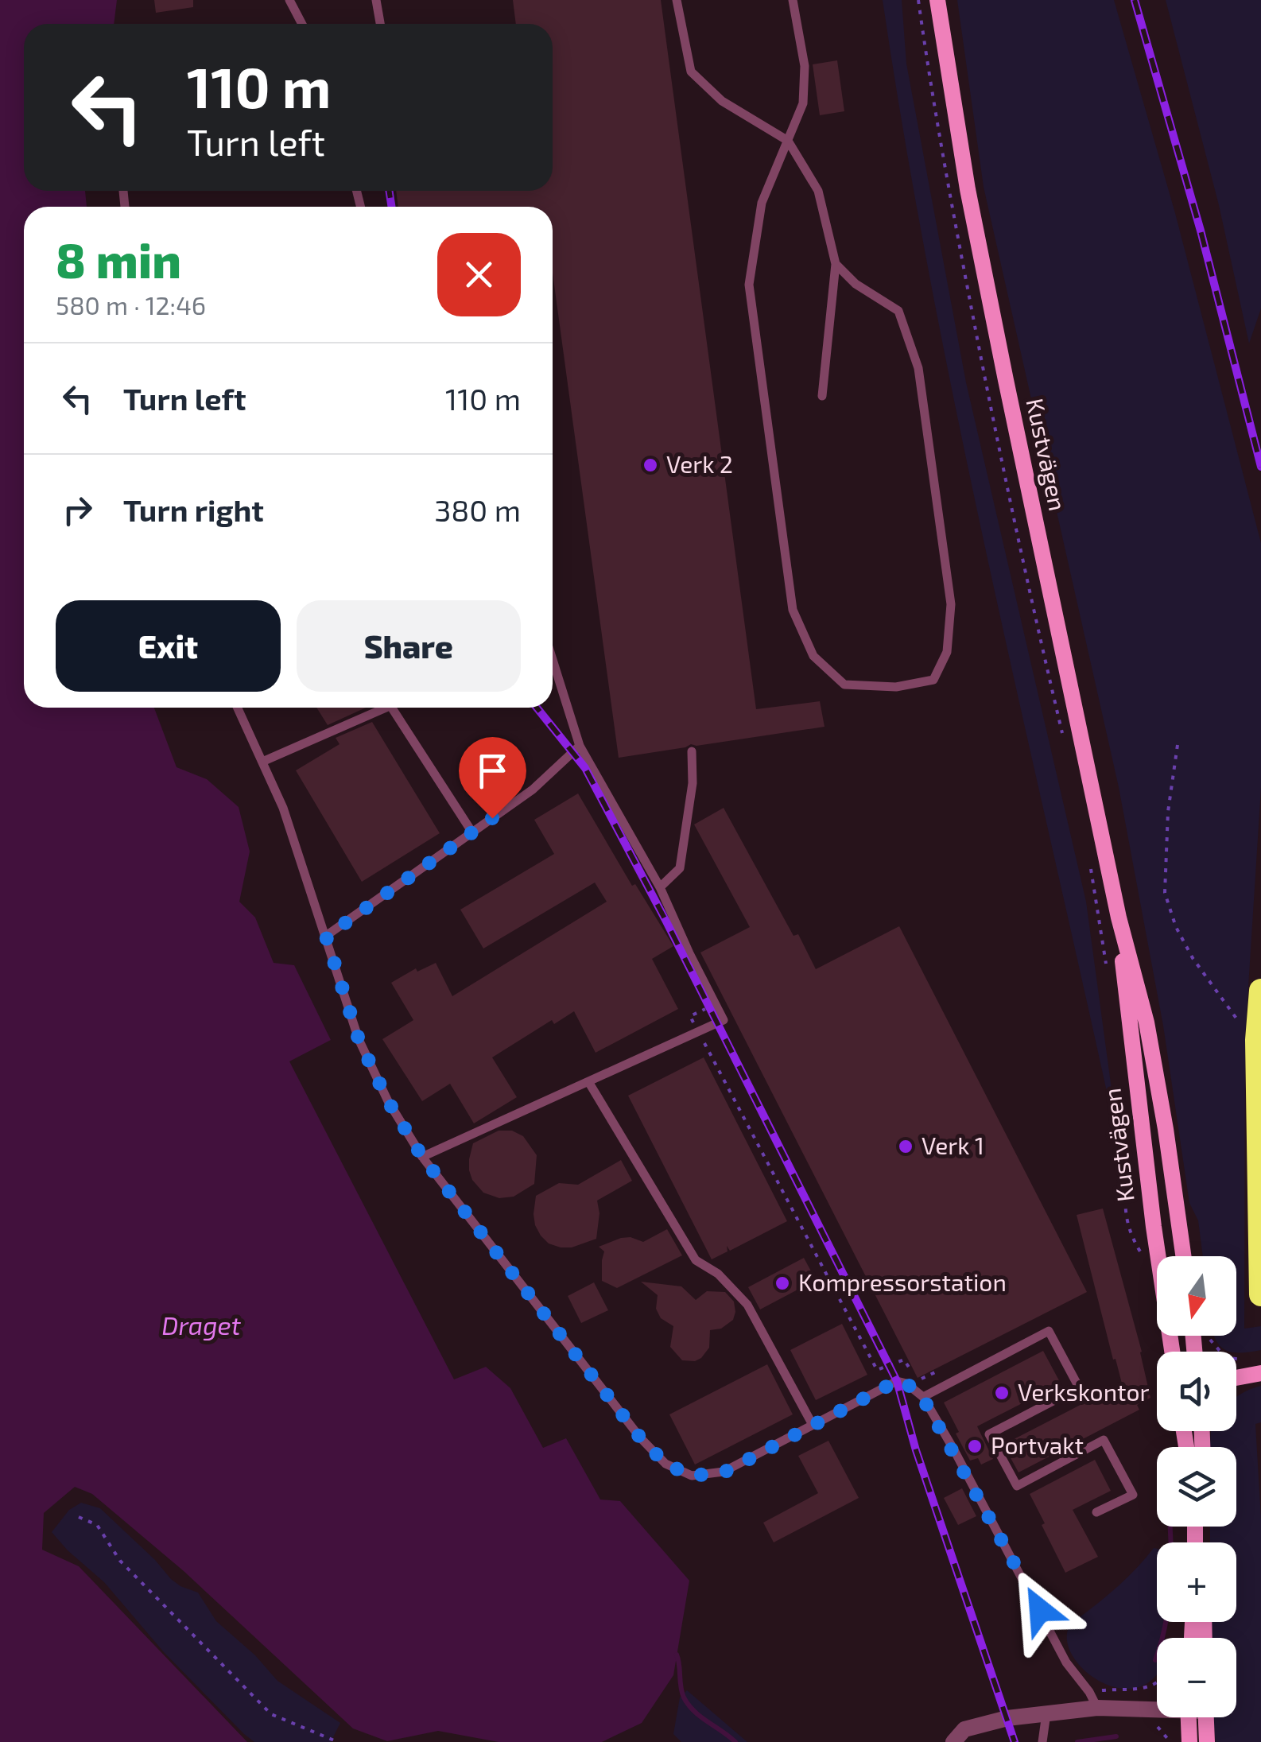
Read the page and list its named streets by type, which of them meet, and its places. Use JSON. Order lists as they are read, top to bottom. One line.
{"streets":{"main road":["Kustvägen"]},"water":["Draget"],"places":["Verk 2","Verk 1","Kompressorstation","Verkskontor","Portvakt"],"north":"bottom","page":{"turn":["110 m","Turn left"],"heading":["8 min","580 m · 12:46"],"list":[{"name":"Turn left","value":"110 m"},{"name":"Turn right","value":"380 m"}],"buttons":["Exit","Share"],"map_buttons":["+","−"]}}
